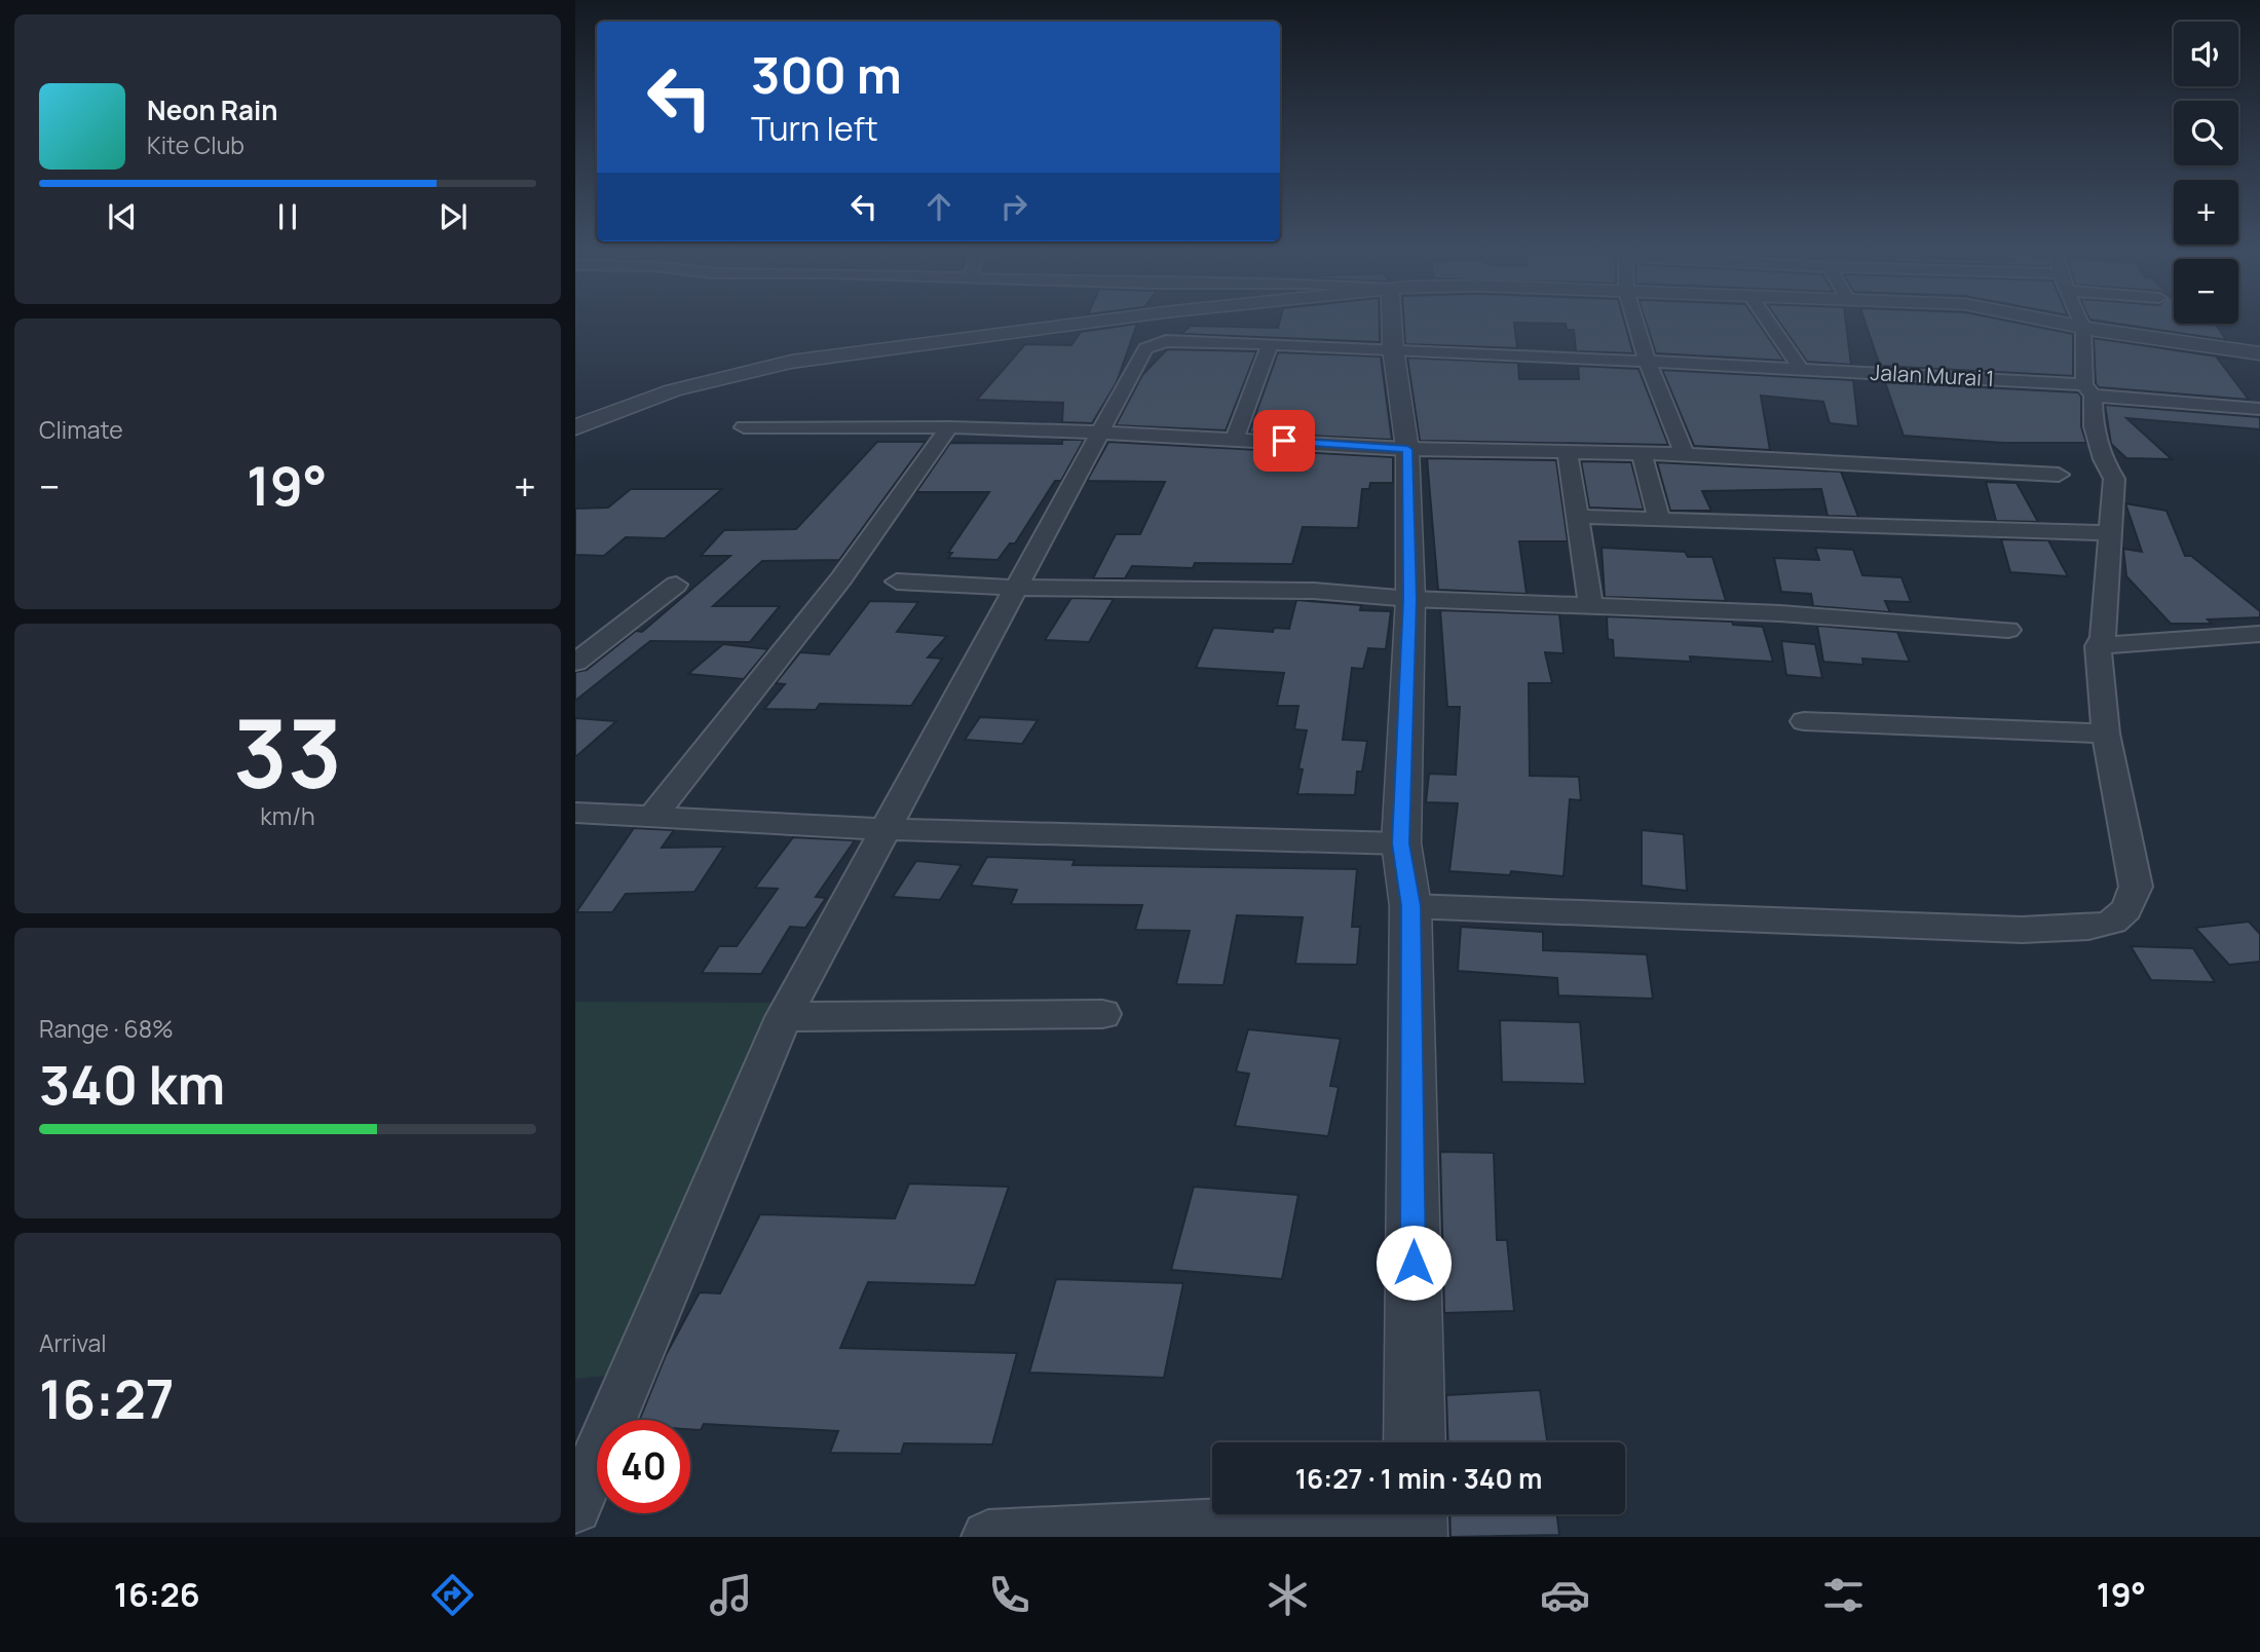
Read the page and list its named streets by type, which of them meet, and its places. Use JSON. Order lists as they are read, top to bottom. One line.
{"streets":{"street":["Jalan Murai 1"]},"page":{"map_buttons":["+","−"],"turn":["300 m","Turn left"],"song":["Neon Rain","Kite Club"],"tile":["Climate",["33","km/h"],["Range · 68%","340 km"],["Arrival","16:27"]],"heat":["−","19°","+"],"limit":"40","trip":"16:27 · 1 min · 340 m","tabs":["16:26","19°"]}}
